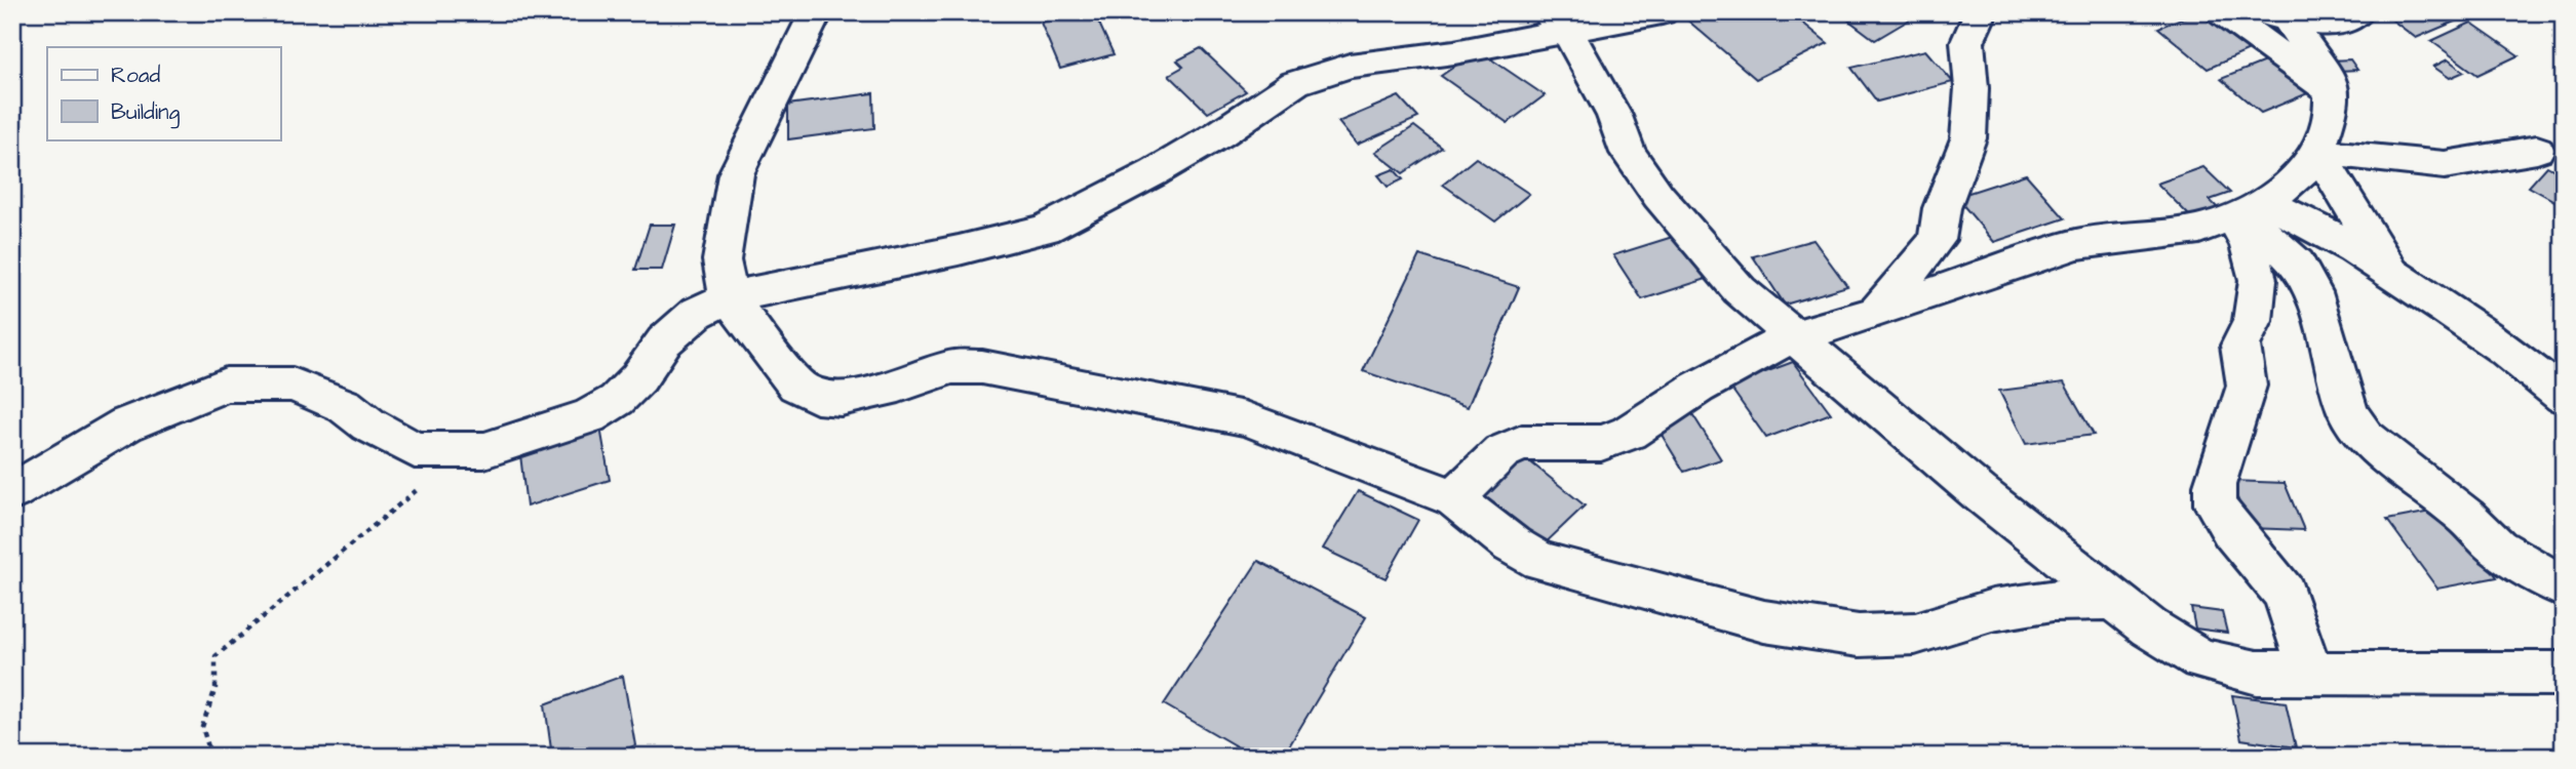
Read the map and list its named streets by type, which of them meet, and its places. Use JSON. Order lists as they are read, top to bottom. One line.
{"legend":["Road","Building"]}
